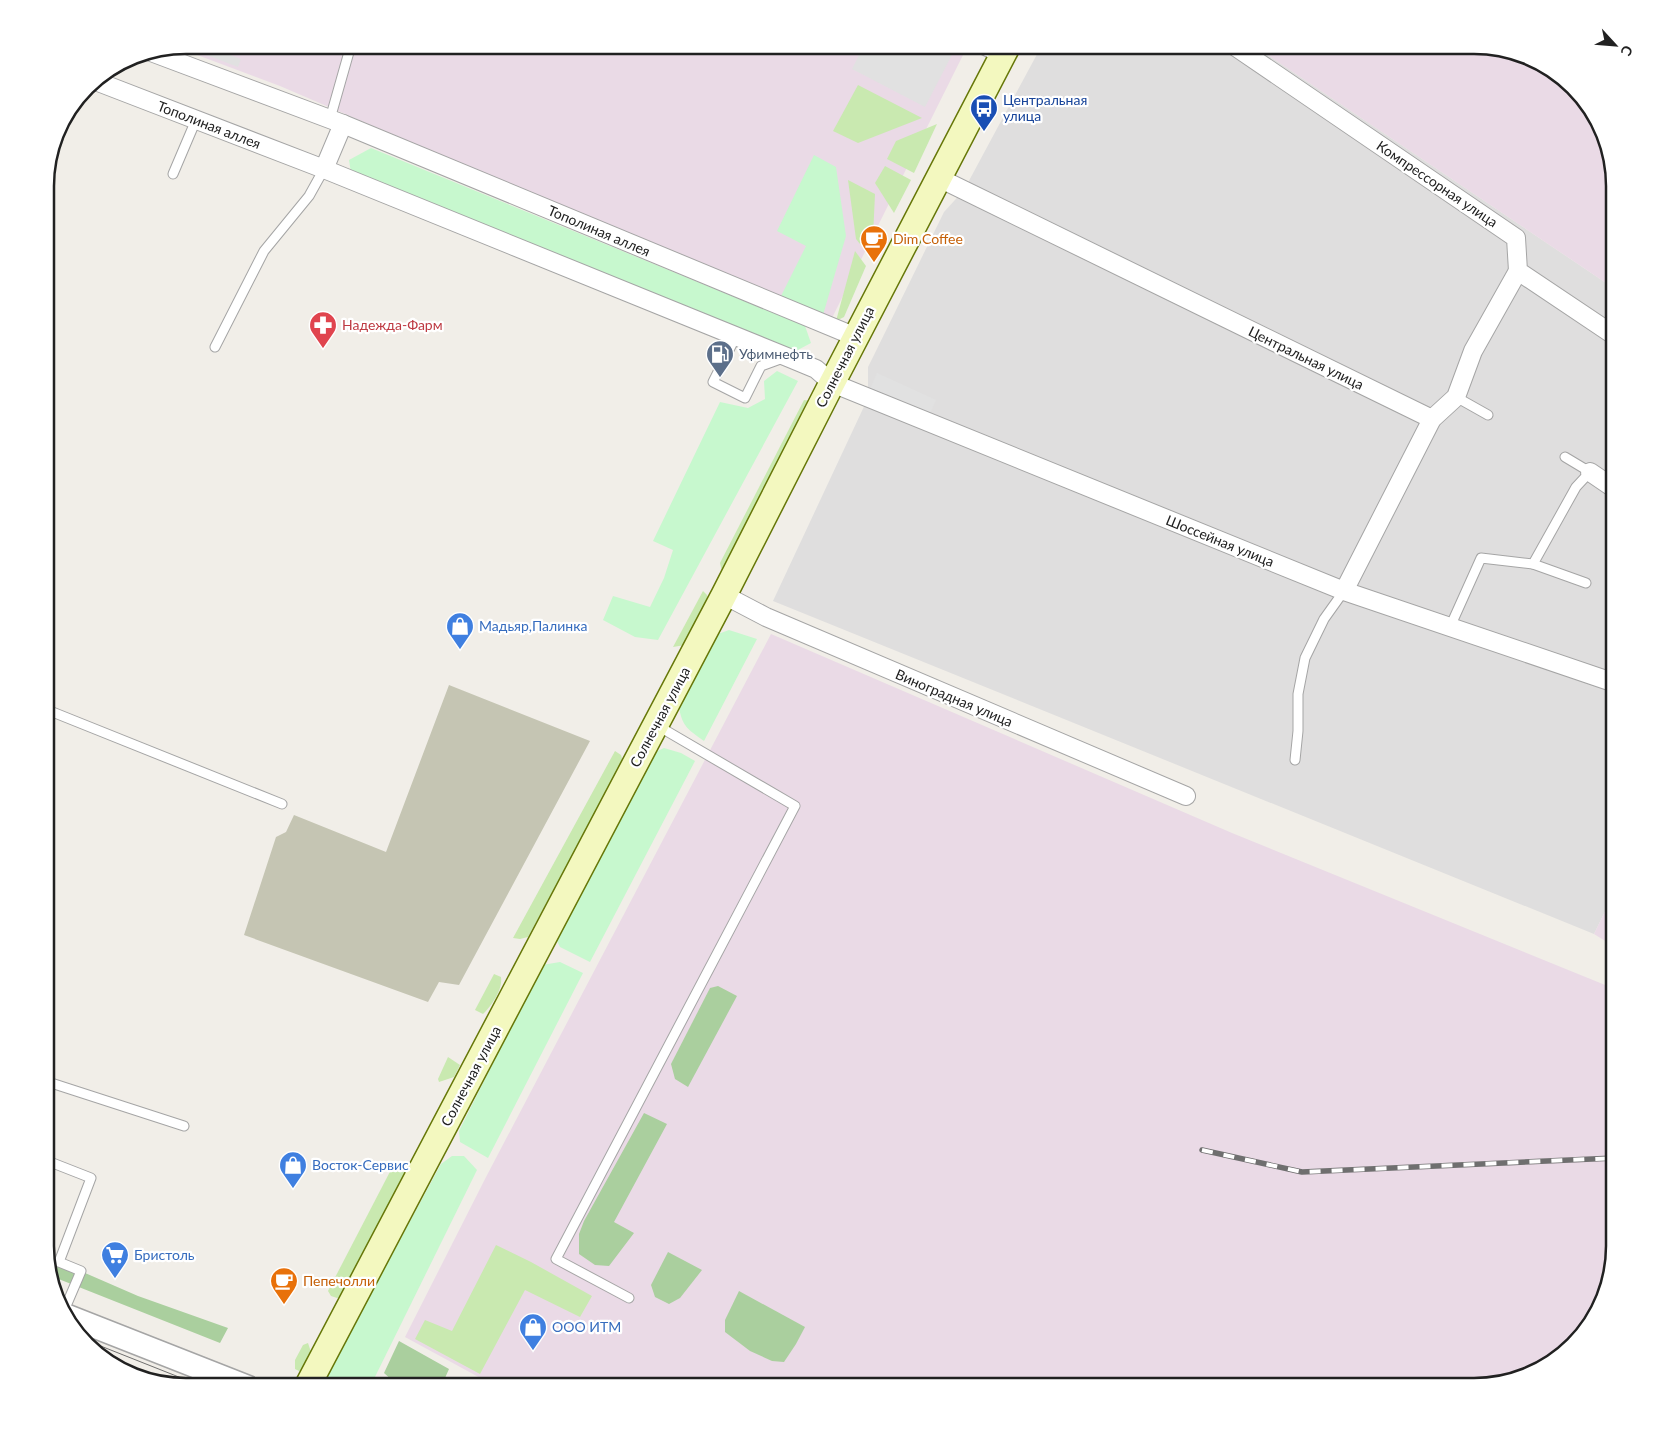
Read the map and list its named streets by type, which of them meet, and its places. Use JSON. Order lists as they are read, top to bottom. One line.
{"streets":{"main road":["Солнечная улица"],"street":["Тополиная аллея","Компрессорная улица","Центральная улица","Шоссейная улица","Виноградная улица"]},"crossings":[["Тополиная аллея","Солнечная улица"],["Тополиная аллея","Шоссейная улица"],["Солнечная улица","Центральная улица"],["Солнечная улица","Шоссейная улица"],["Солнечная улица","Виноградная улица"]],"places":{"bus stop":["Центральная улица"],"cafe":["Dim Coffee","Пепечолли"],"pharmacy":["Надежда-Фарм"],"fuel station":["Уфимнефть"],"shop":["Мадьяр,Палинка","Восток-Сервис","ООО ИТМ"],"supermarket":["Бристоль"]},"north":"bottom right"}
